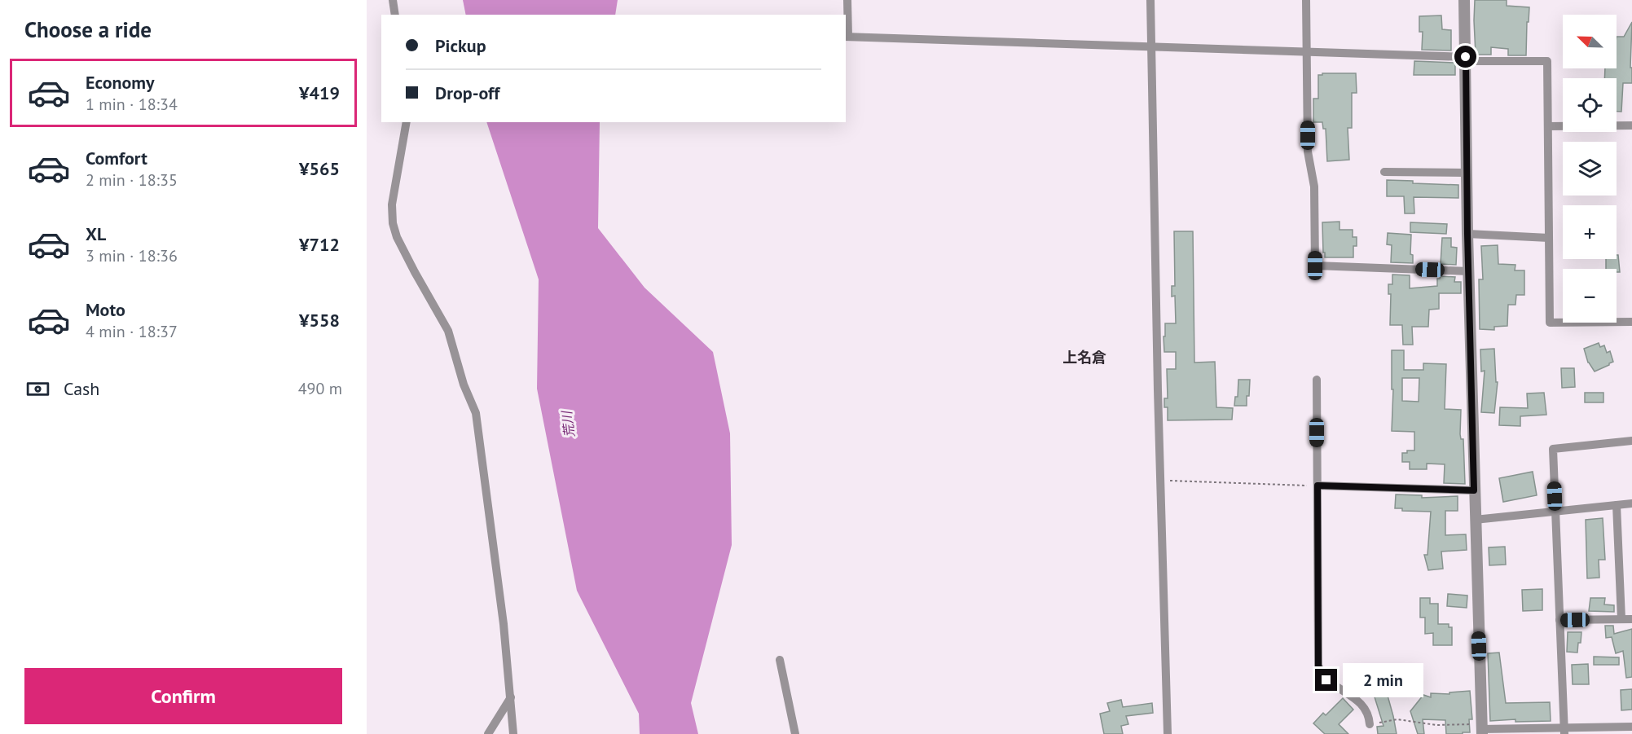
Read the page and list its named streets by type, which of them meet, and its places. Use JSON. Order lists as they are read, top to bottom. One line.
{"districts":["上名倉"],"water":["荒川"],"north":"top left","page":{"heading":"Choose a ride","map_buttons":["+","−"],"banner":["Pickup","Drop-off"],"list":[{"name":"Economy","note":"1 min · 18:34","value":"¥419"},{"name":"Comfort","note":"2 min · 18:35","value":"¥565"},{"name":"XL","note":"3 min · 18:36","value":"¥712"},{"name":"Moto","note":"4 min · 18:37","value":"¥558"}],"pay":["Cash","490 m"],"buttons":"Confirm","bubble":"2 min"}}
